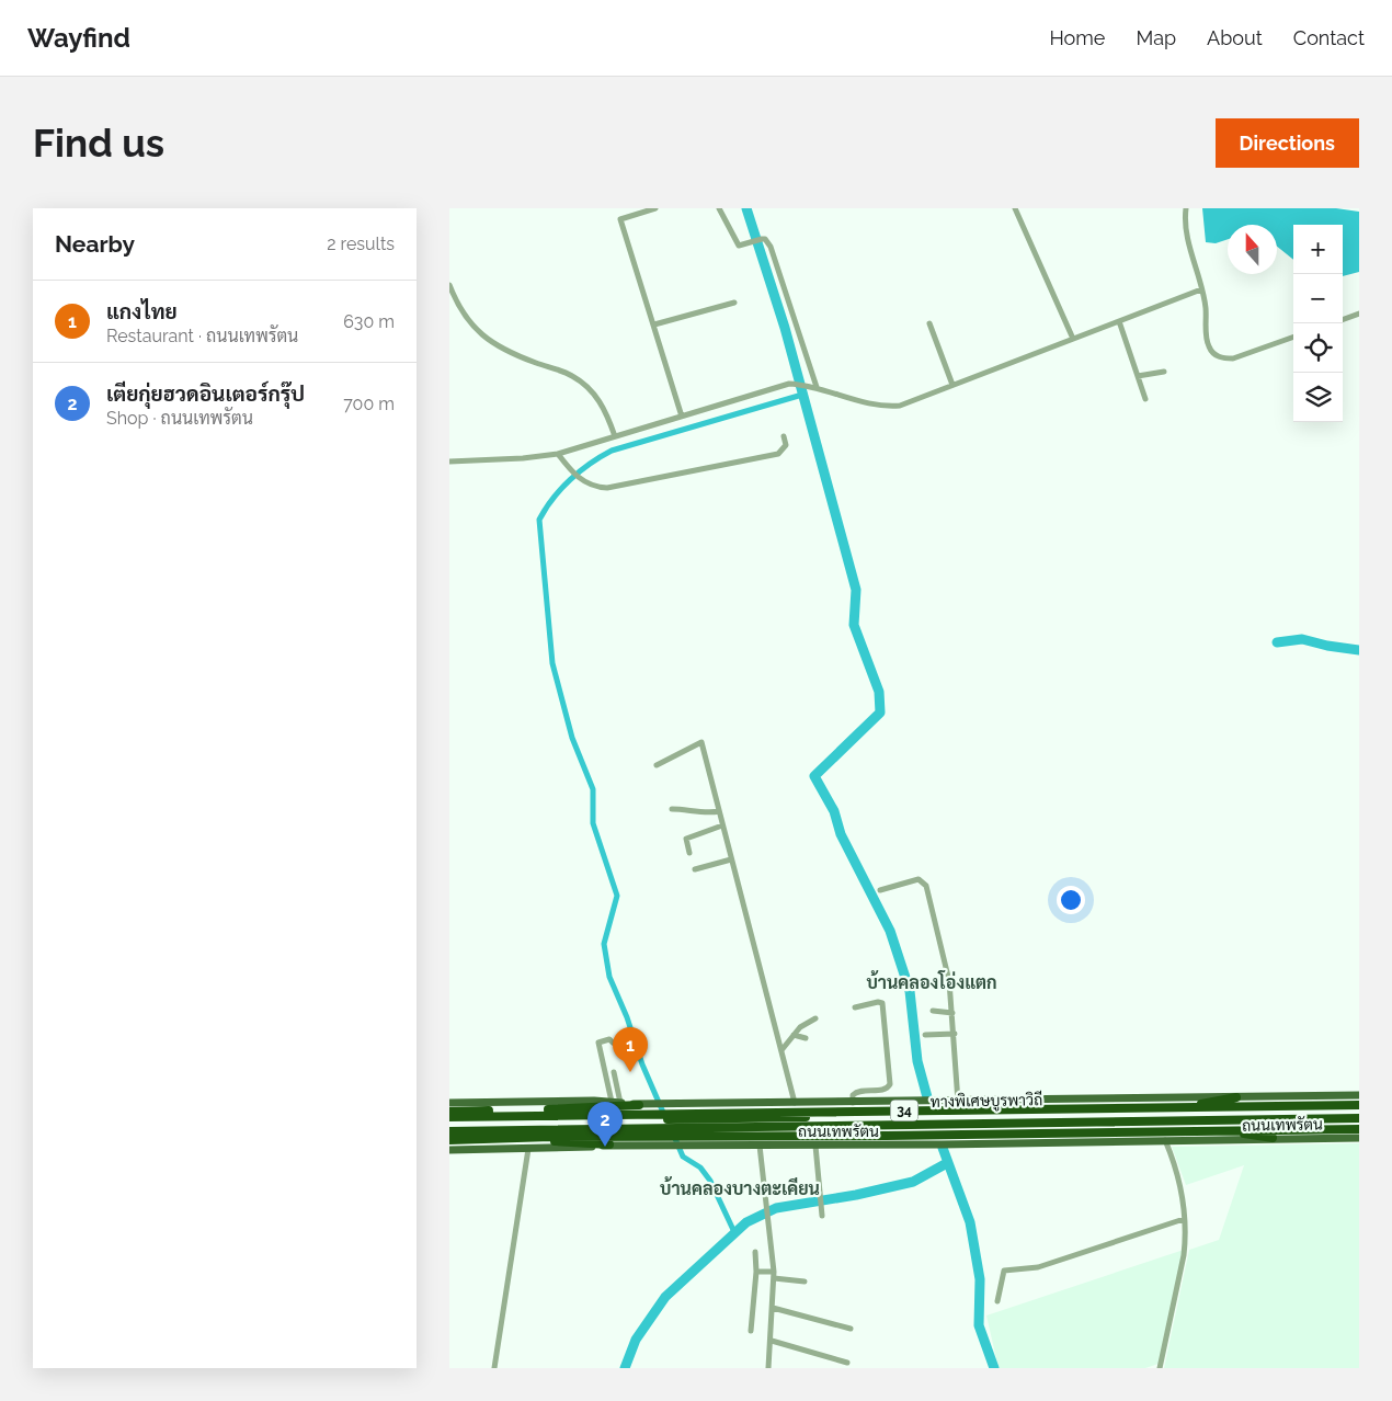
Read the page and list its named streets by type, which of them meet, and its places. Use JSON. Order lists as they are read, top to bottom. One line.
{"streets":{"highway":["ทางพิเศษบูรพาวิถี","34","ถนนเทพรัตน"]},"crossings":[["ทางพิเศษบูรพาวิถี","ถนนเทพรัตน"]],"districts":["บ้านคลองโอ่งแตก","บ้านคลองบางตะเคียน"],"north":"top","page":{"header":"Wayfind","nav":["Home","Map","About","Contact"],"buttons":"Directions","title":"Find us","heading":["Nearby","2 results"],"map_buttons":["+","−"],"list":[{"mark":"1","name":"แกงไทย","note":"Restaurant · ถนนเทพรัตน","value":"630 m"},{"mark":"2","name":"เตียกุ่ยฮวดอินเตอร์กรุ๊ป","note":"Shop · ถนนเทพรัตน","value":"700 m"}],"pins":["1","2"]}}
